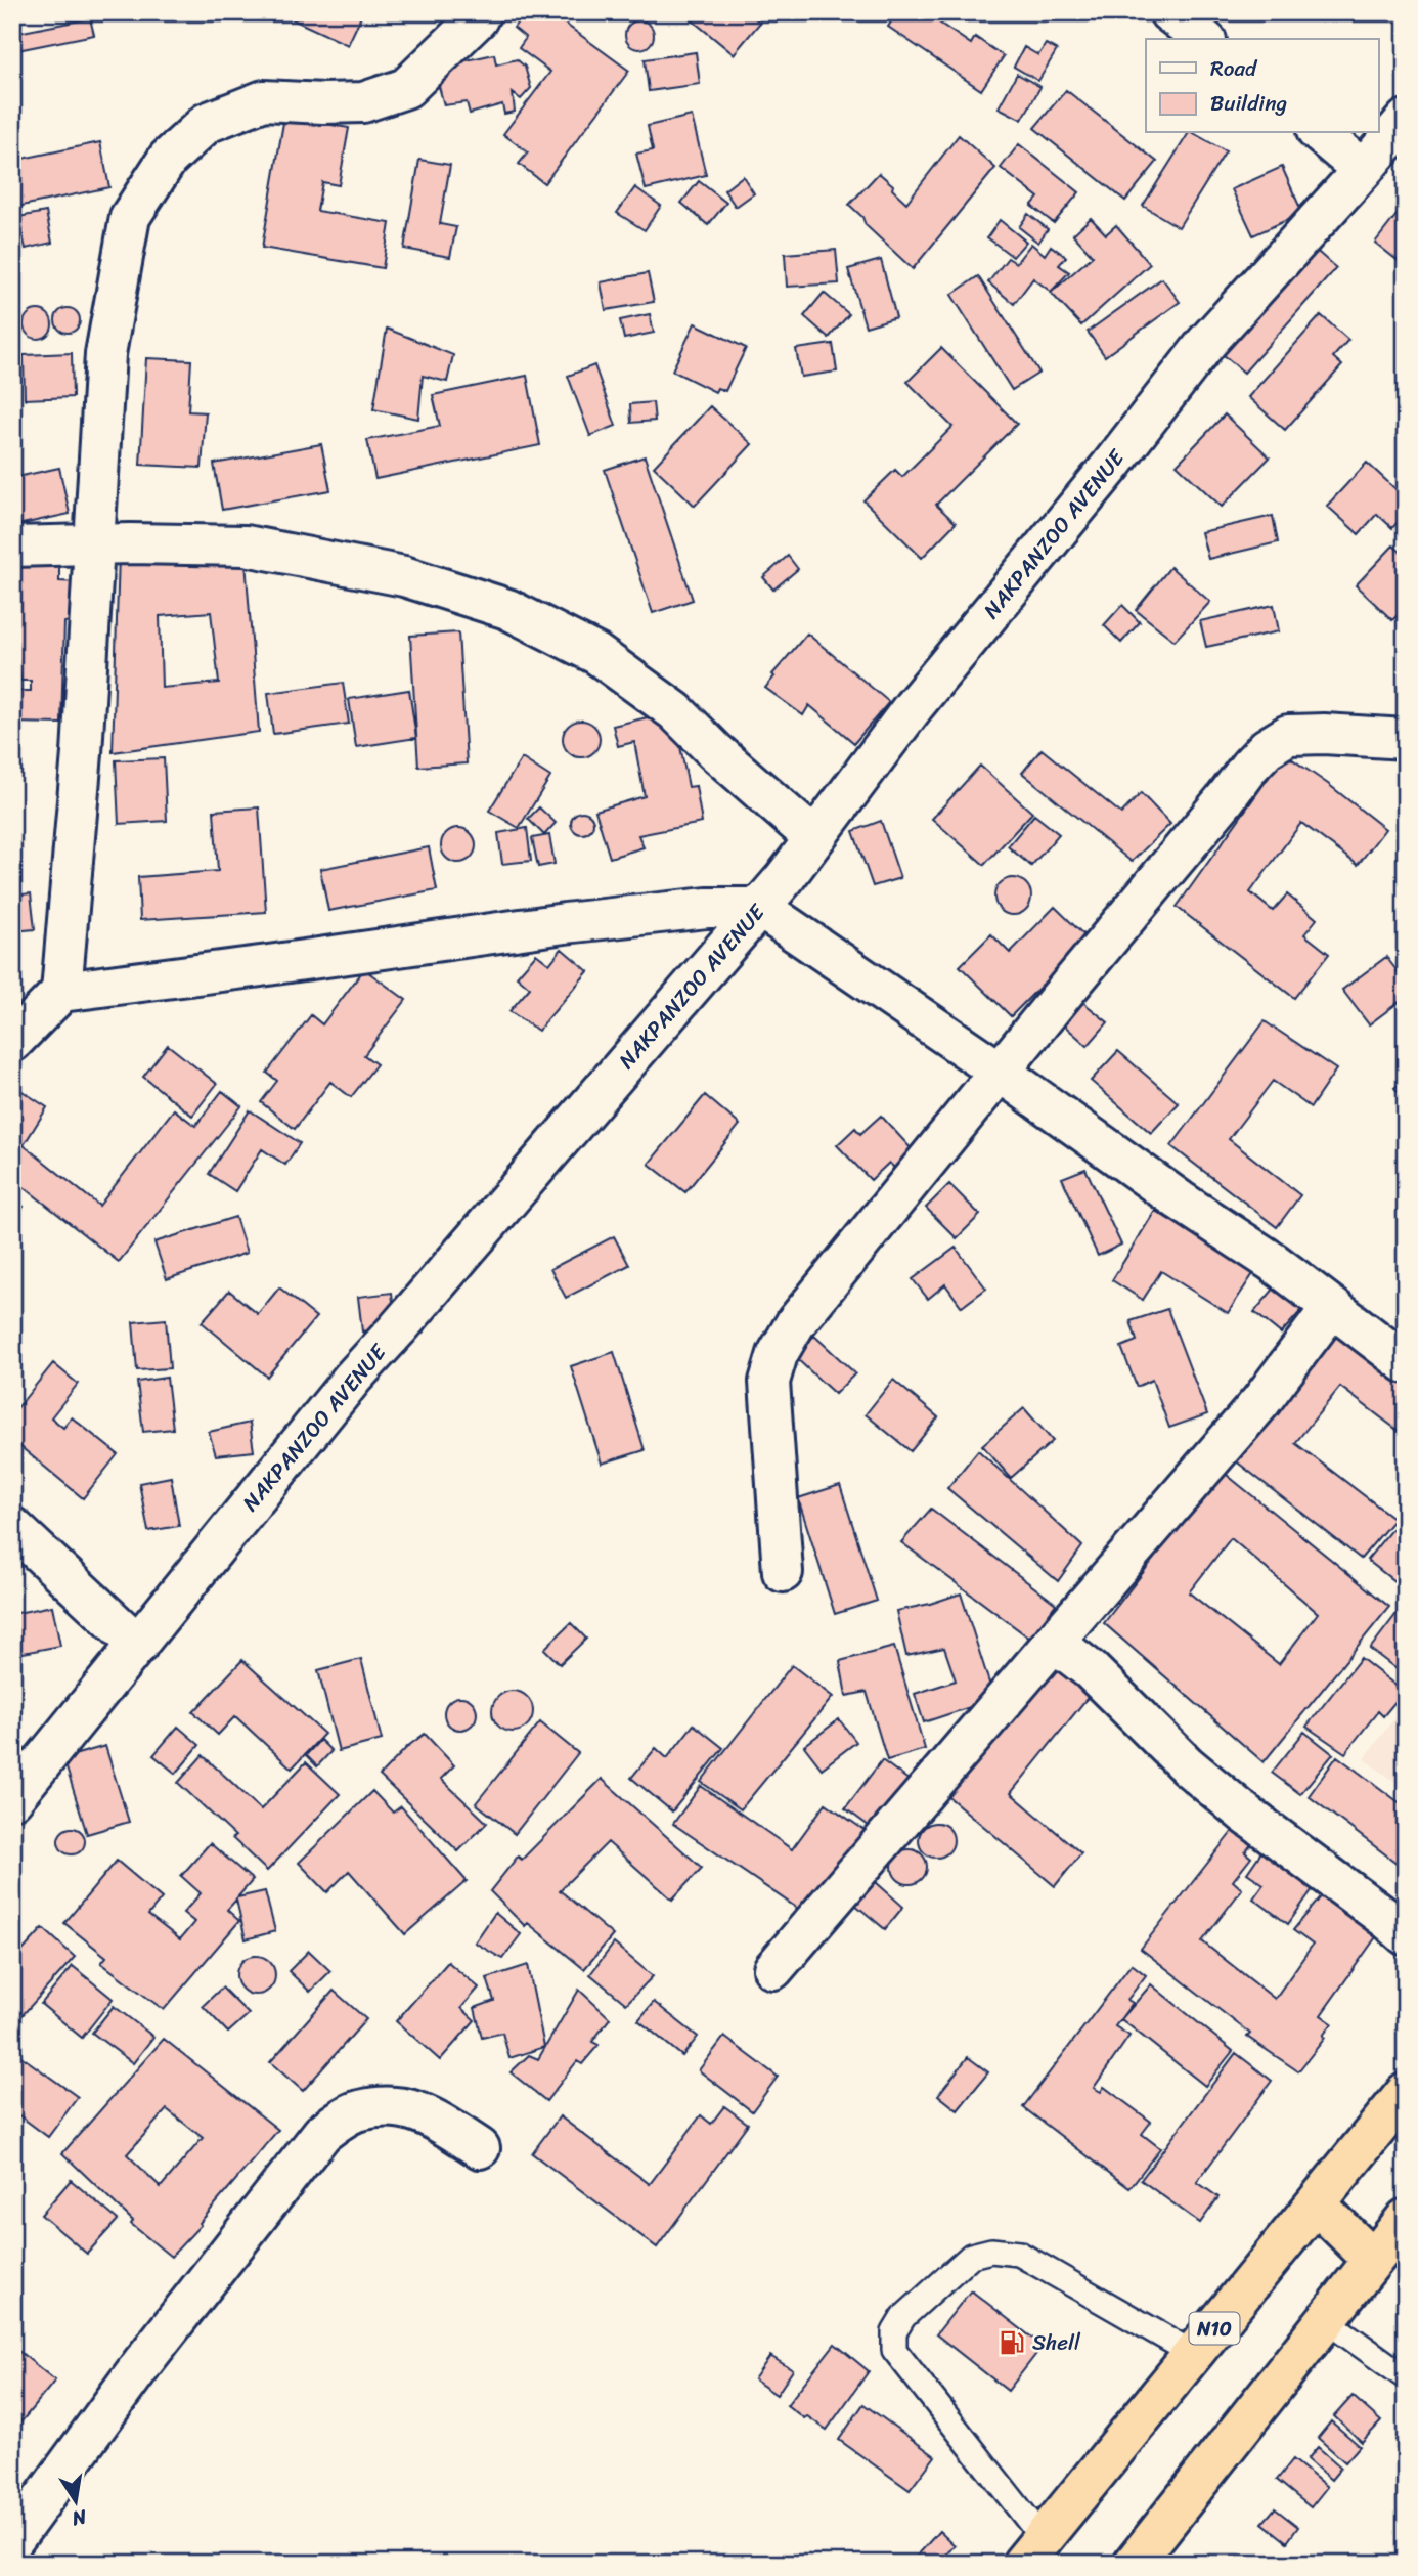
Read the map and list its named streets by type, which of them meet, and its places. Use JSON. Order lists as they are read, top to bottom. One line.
{"streets":{"highway":["N10"],"street":["NAKPANZOO AVENUE"]},"places":{"fuel station":["Shell"]},"legend":["Road","Building"],"north":"bottom"}
